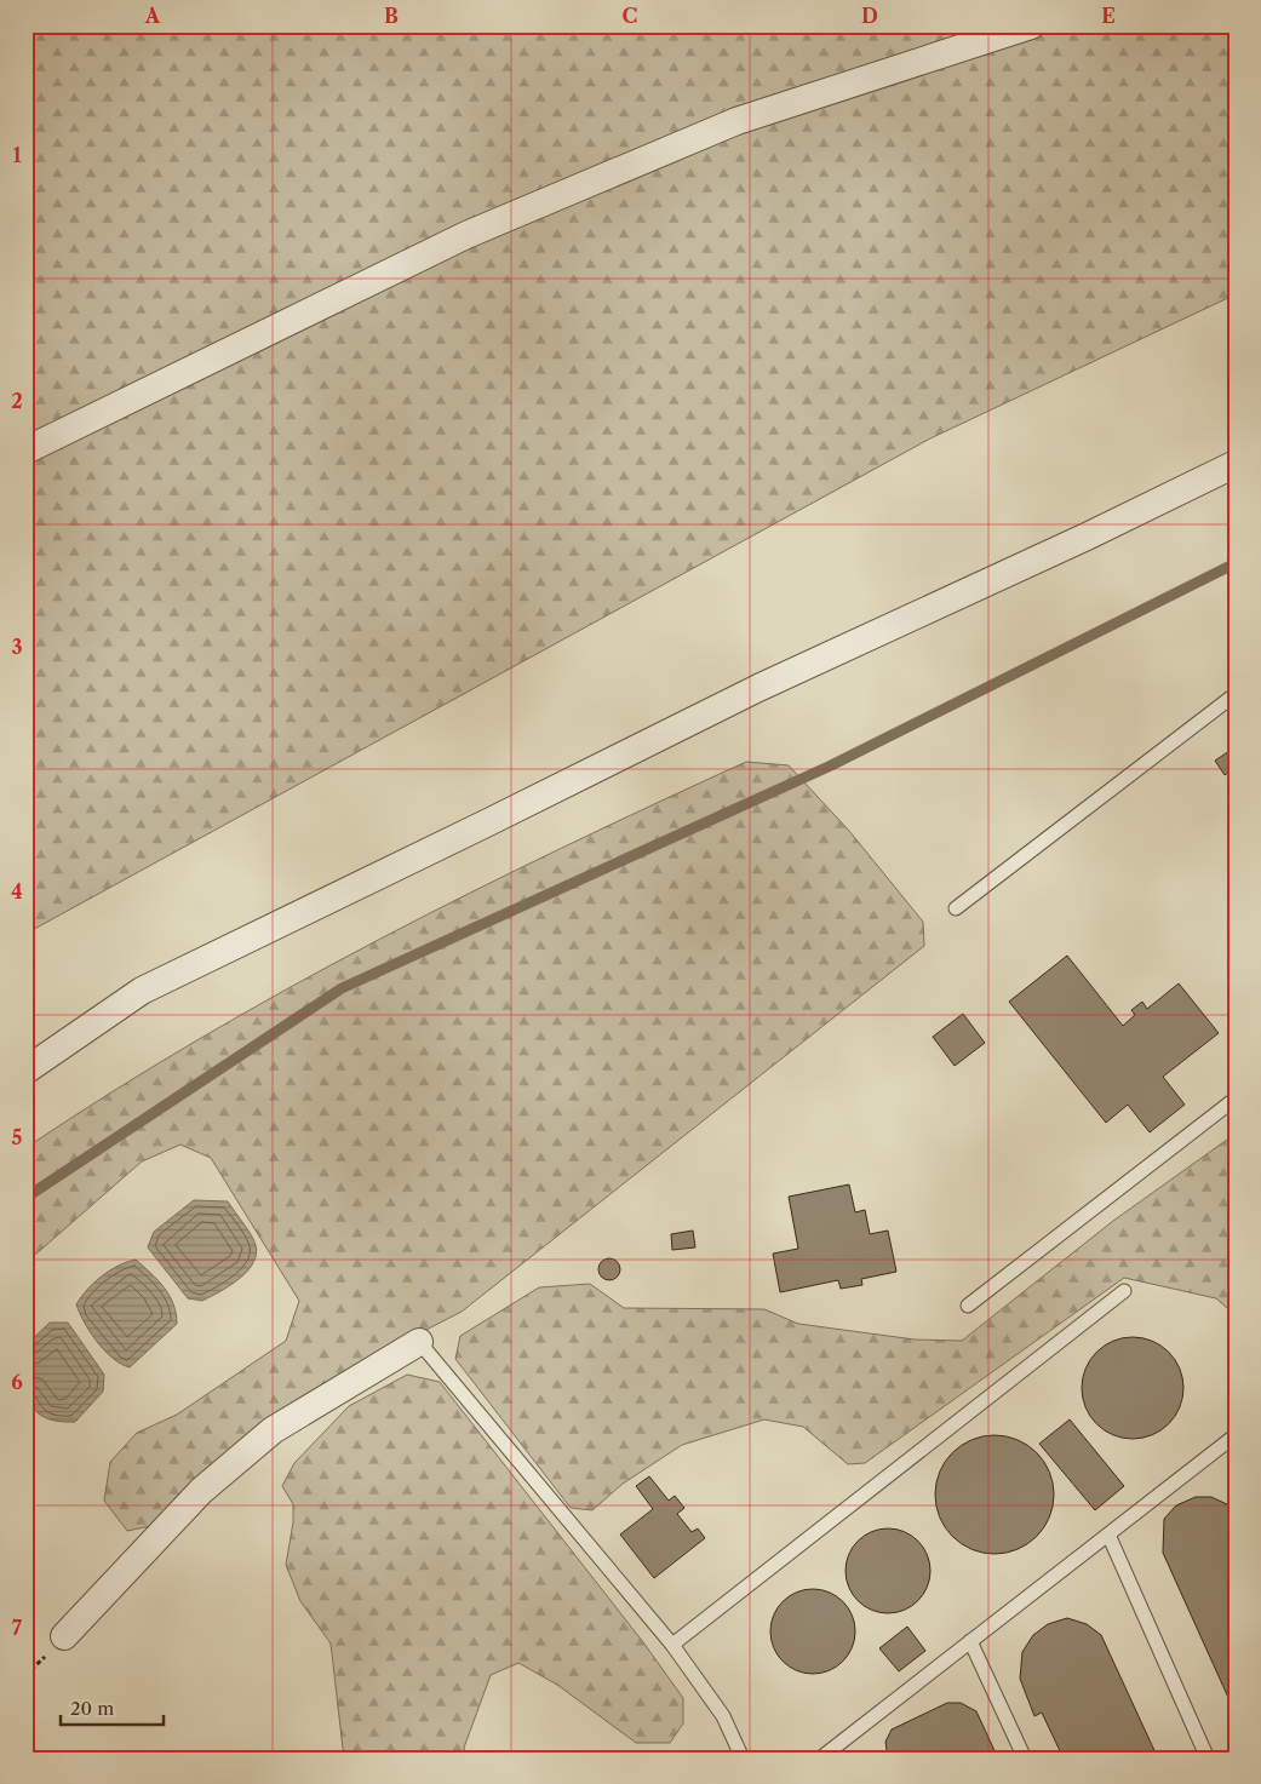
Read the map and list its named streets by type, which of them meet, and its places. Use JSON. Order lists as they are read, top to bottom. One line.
{"scale_bar":"20 m","grid":{"columns":["A","B","C","D","E"],"rows":["1","2","3","4","5","6","7"]}}
